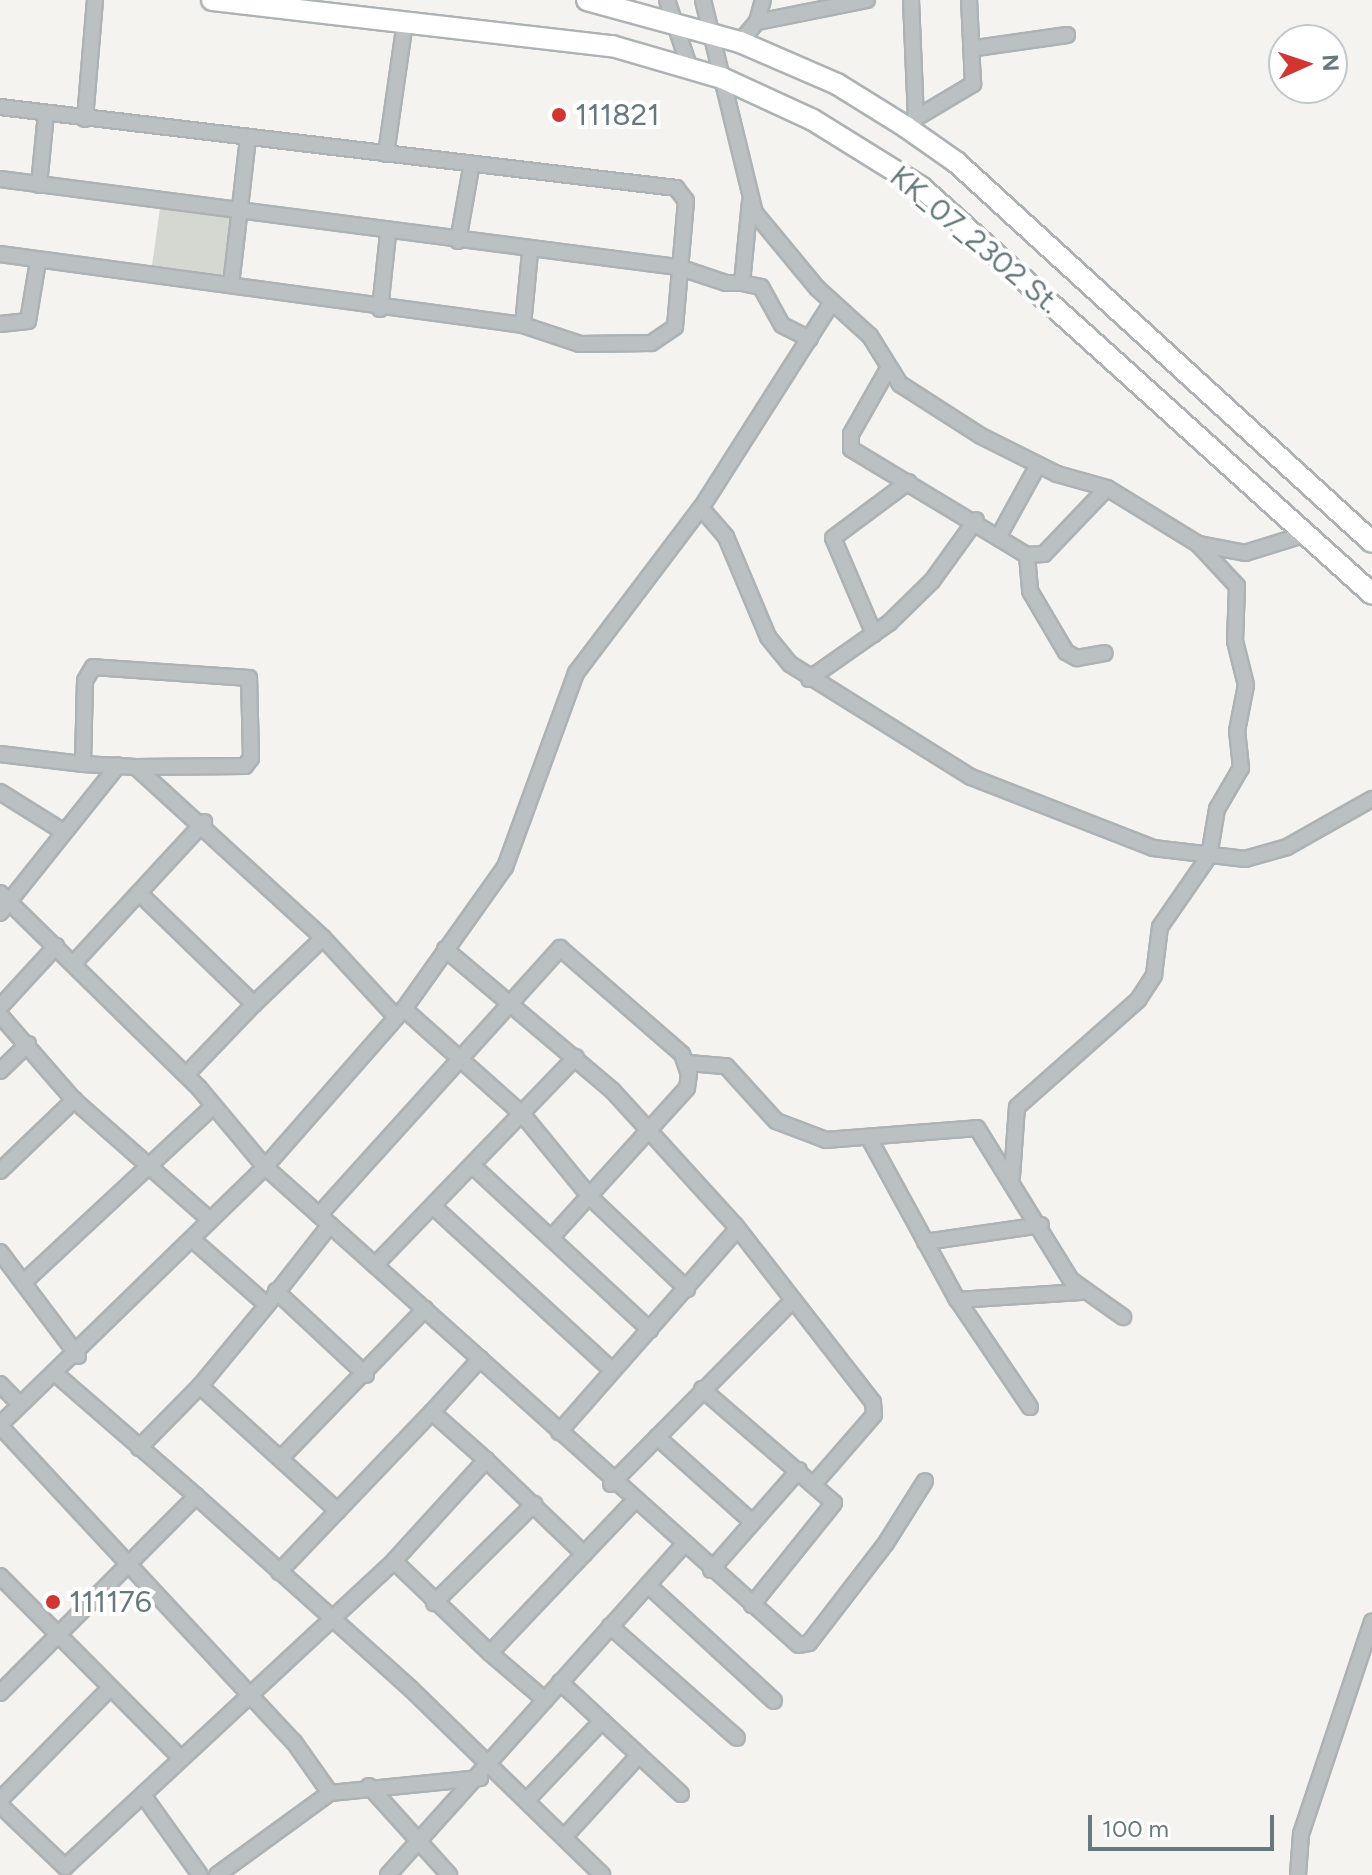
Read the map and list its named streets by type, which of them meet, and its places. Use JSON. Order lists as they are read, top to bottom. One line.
{"streets":{"main road":["KK_07_2302 St."]},"places":["111821","111176"],"scale_bar":"100 m","north":"right"}
